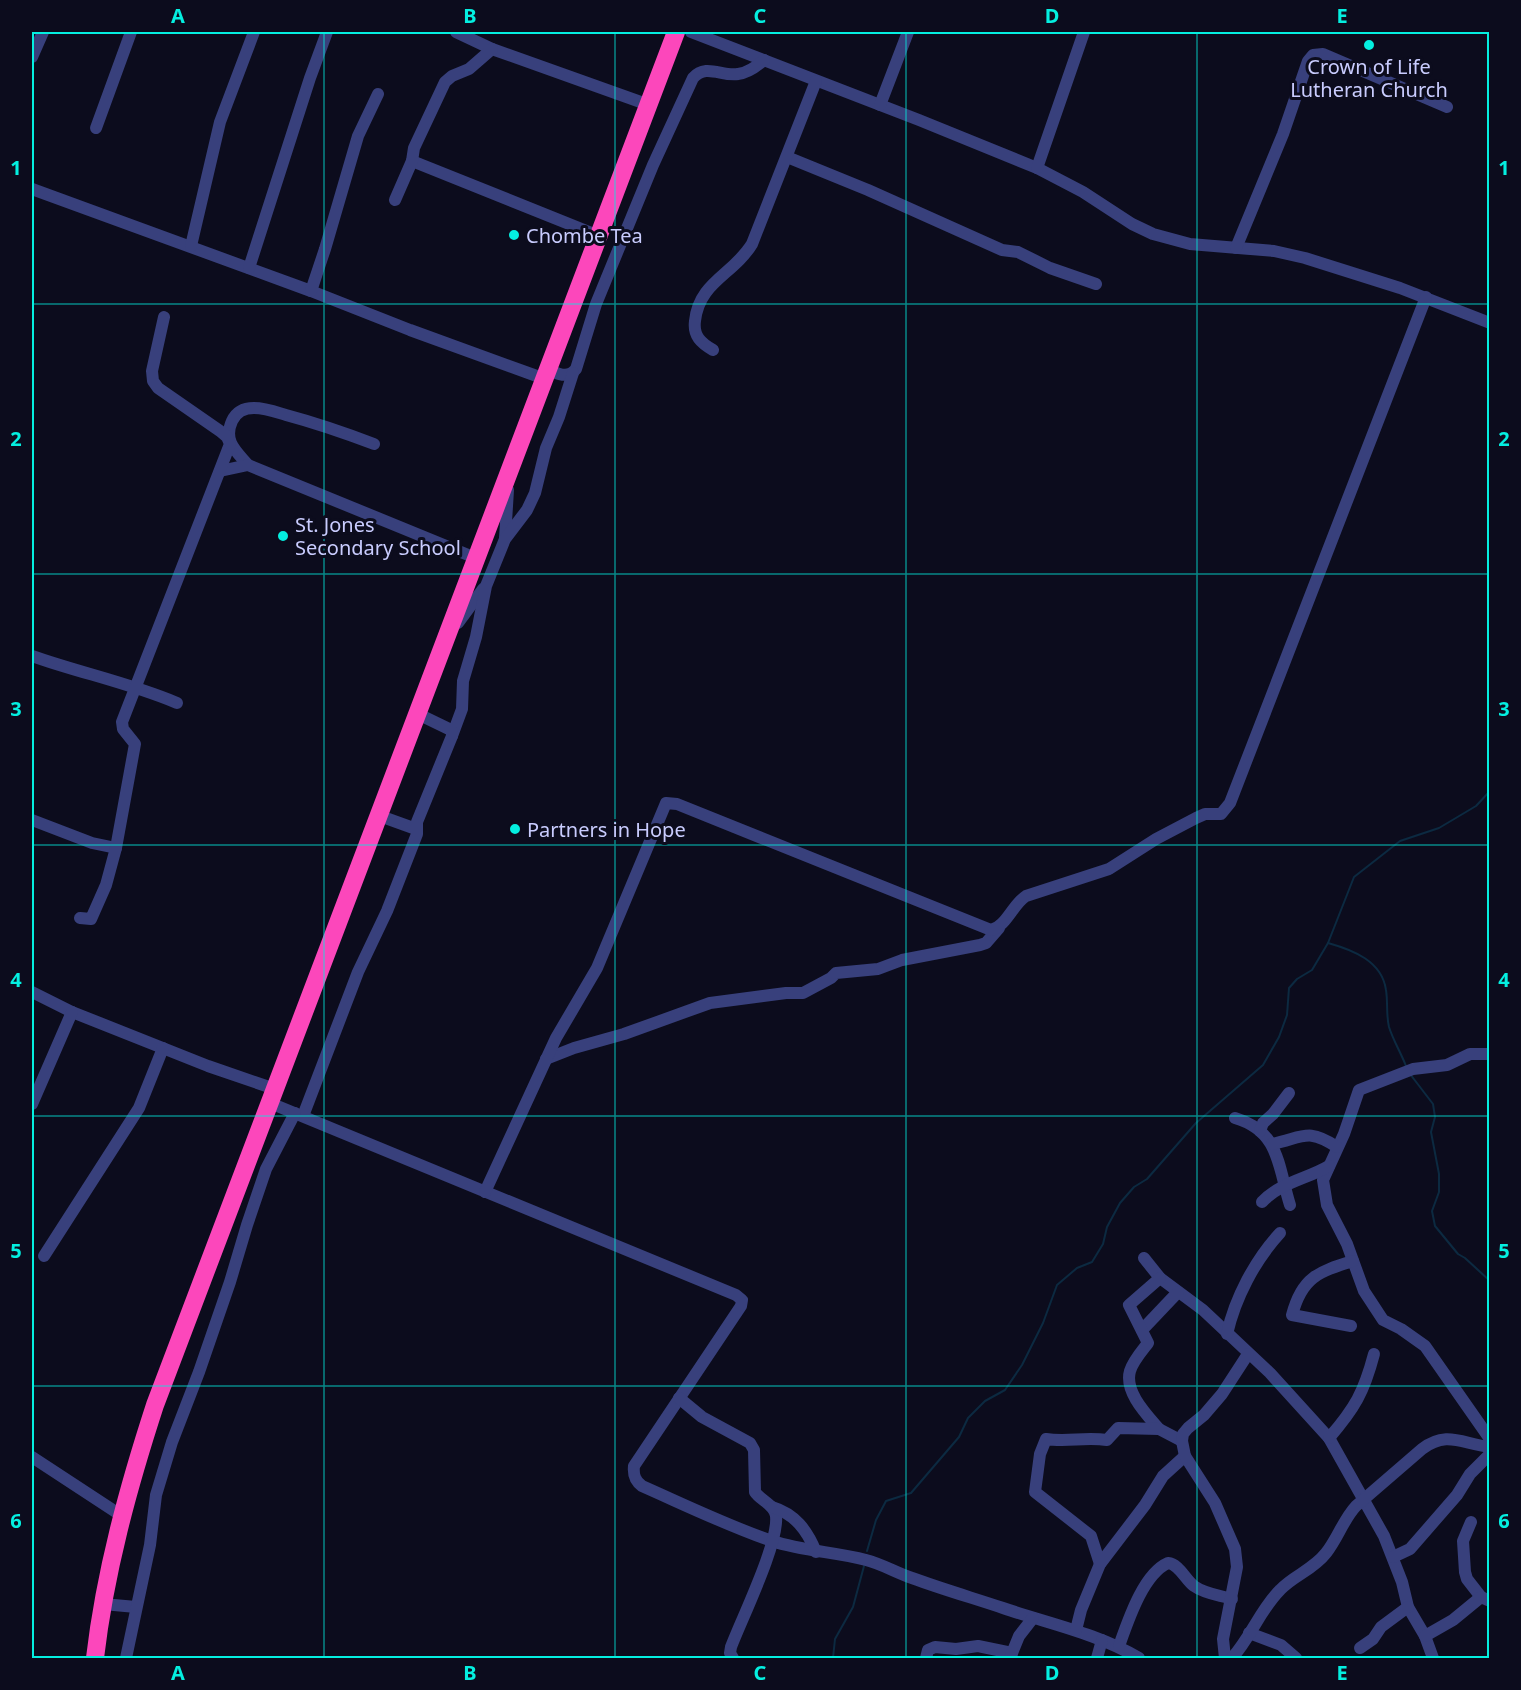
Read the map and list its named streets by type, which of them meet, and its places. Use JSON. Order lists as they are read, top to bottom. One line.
{"places":["Crown of Life Lutheran Church","Chombe Tea","St. Jones Secondary School","Partners in Hope"],"grid":{"columns":["A","B","C","D","E"],"rows":["1","2","3","4","5","6"]}}
